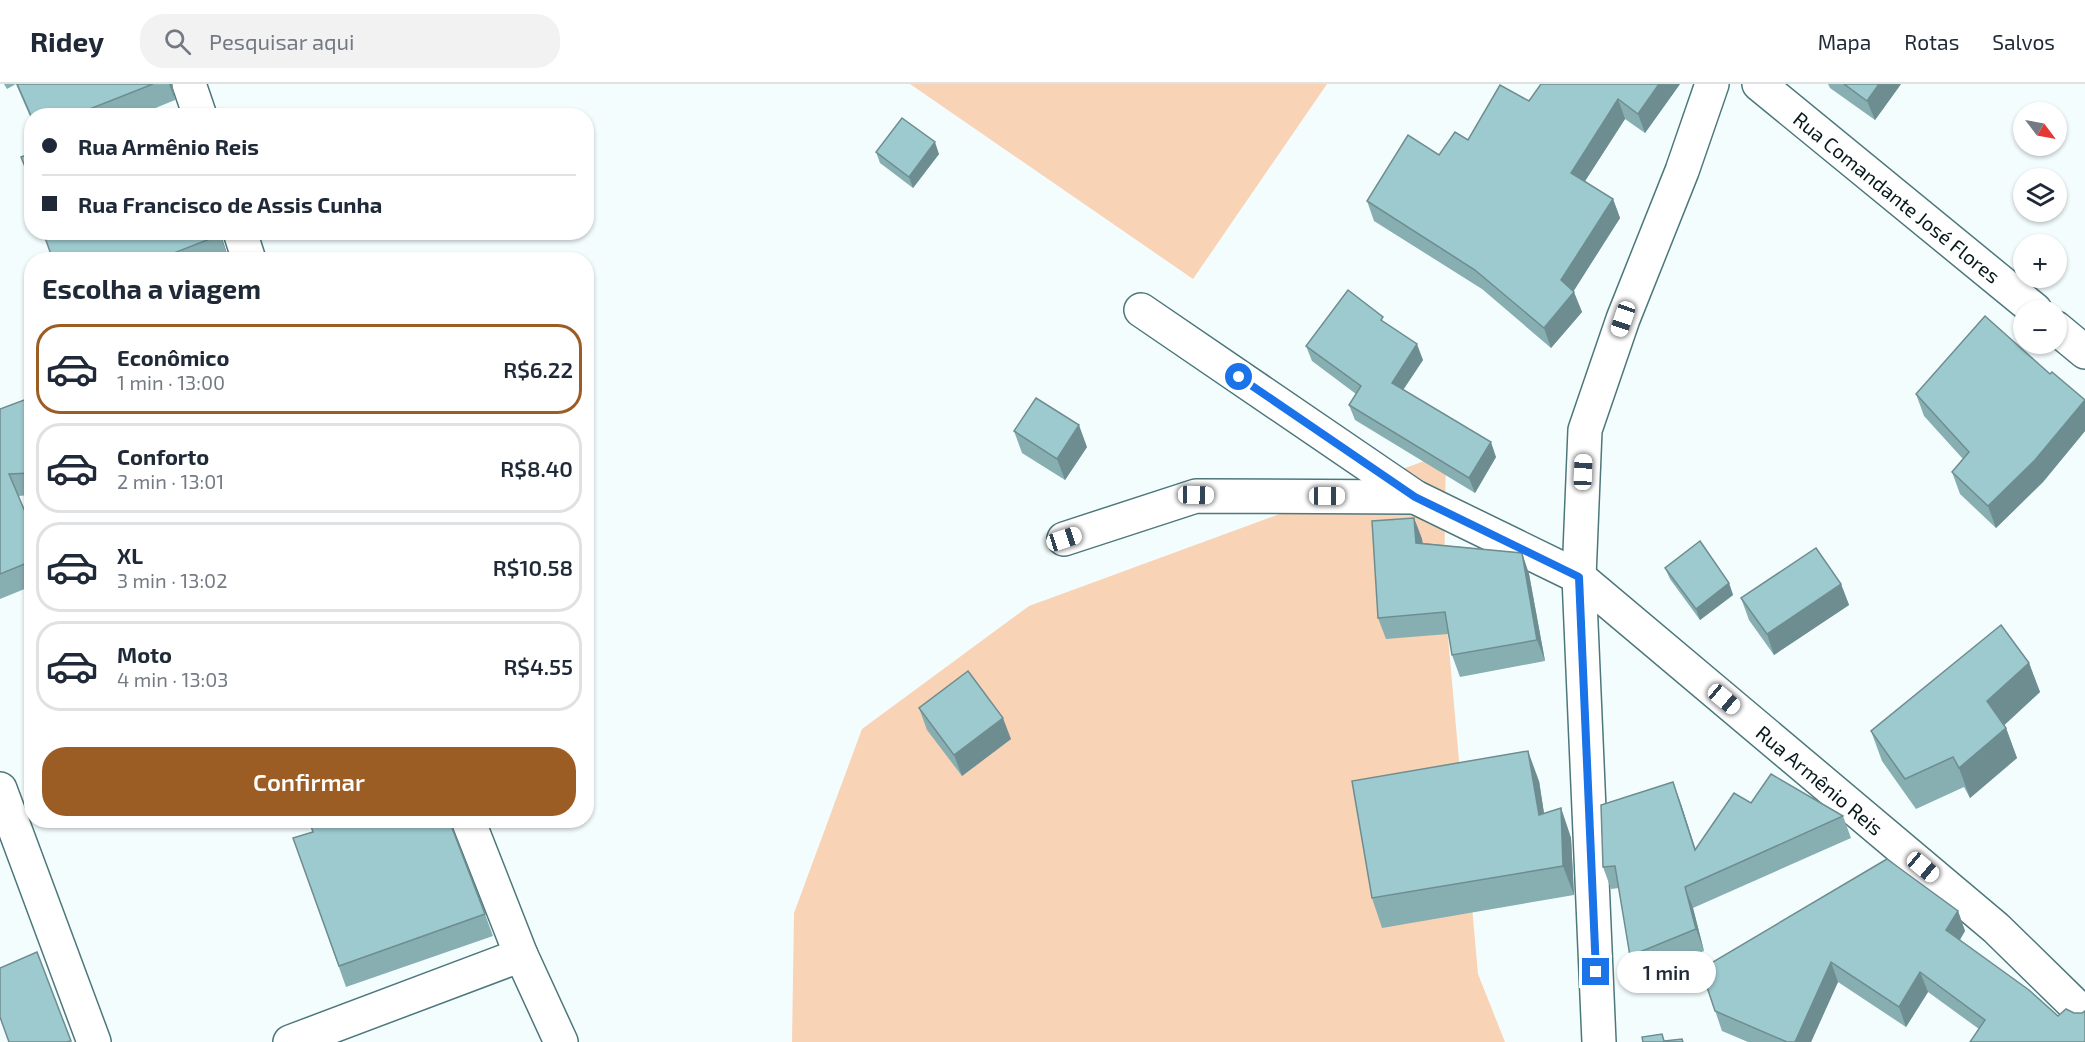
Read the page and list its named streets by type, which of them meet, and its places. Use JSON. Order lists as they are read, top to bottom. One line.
{"streets":{"street":["Rua Comandante José Flores","Rua Armênio Reis"]},"north":"bottom right","page":{"header":"Ridey","search":"Pesquisar aqui","nav":["Mapa","Rotas","Salvos"],"map_buttons":["+","−"],"banner":["Rua Armênio Reis","Rua Francisco de Assis Cunha"],"heading":"Escolha a viagem","list":[{"name":"Econômico","note":"1 min · 13:00","value":"R$6.22"},{"name":"Conforto","note":"2 min · 13:01","value":"R$8.40"},{"name":"XL","note":"3 min · 13:02","value":"R$10.58"},{"name":"Moto","note":"4 min · 13:03","value":"R$4.55"}],"buttons":"Confirmar","bubble":"1 min"}}
